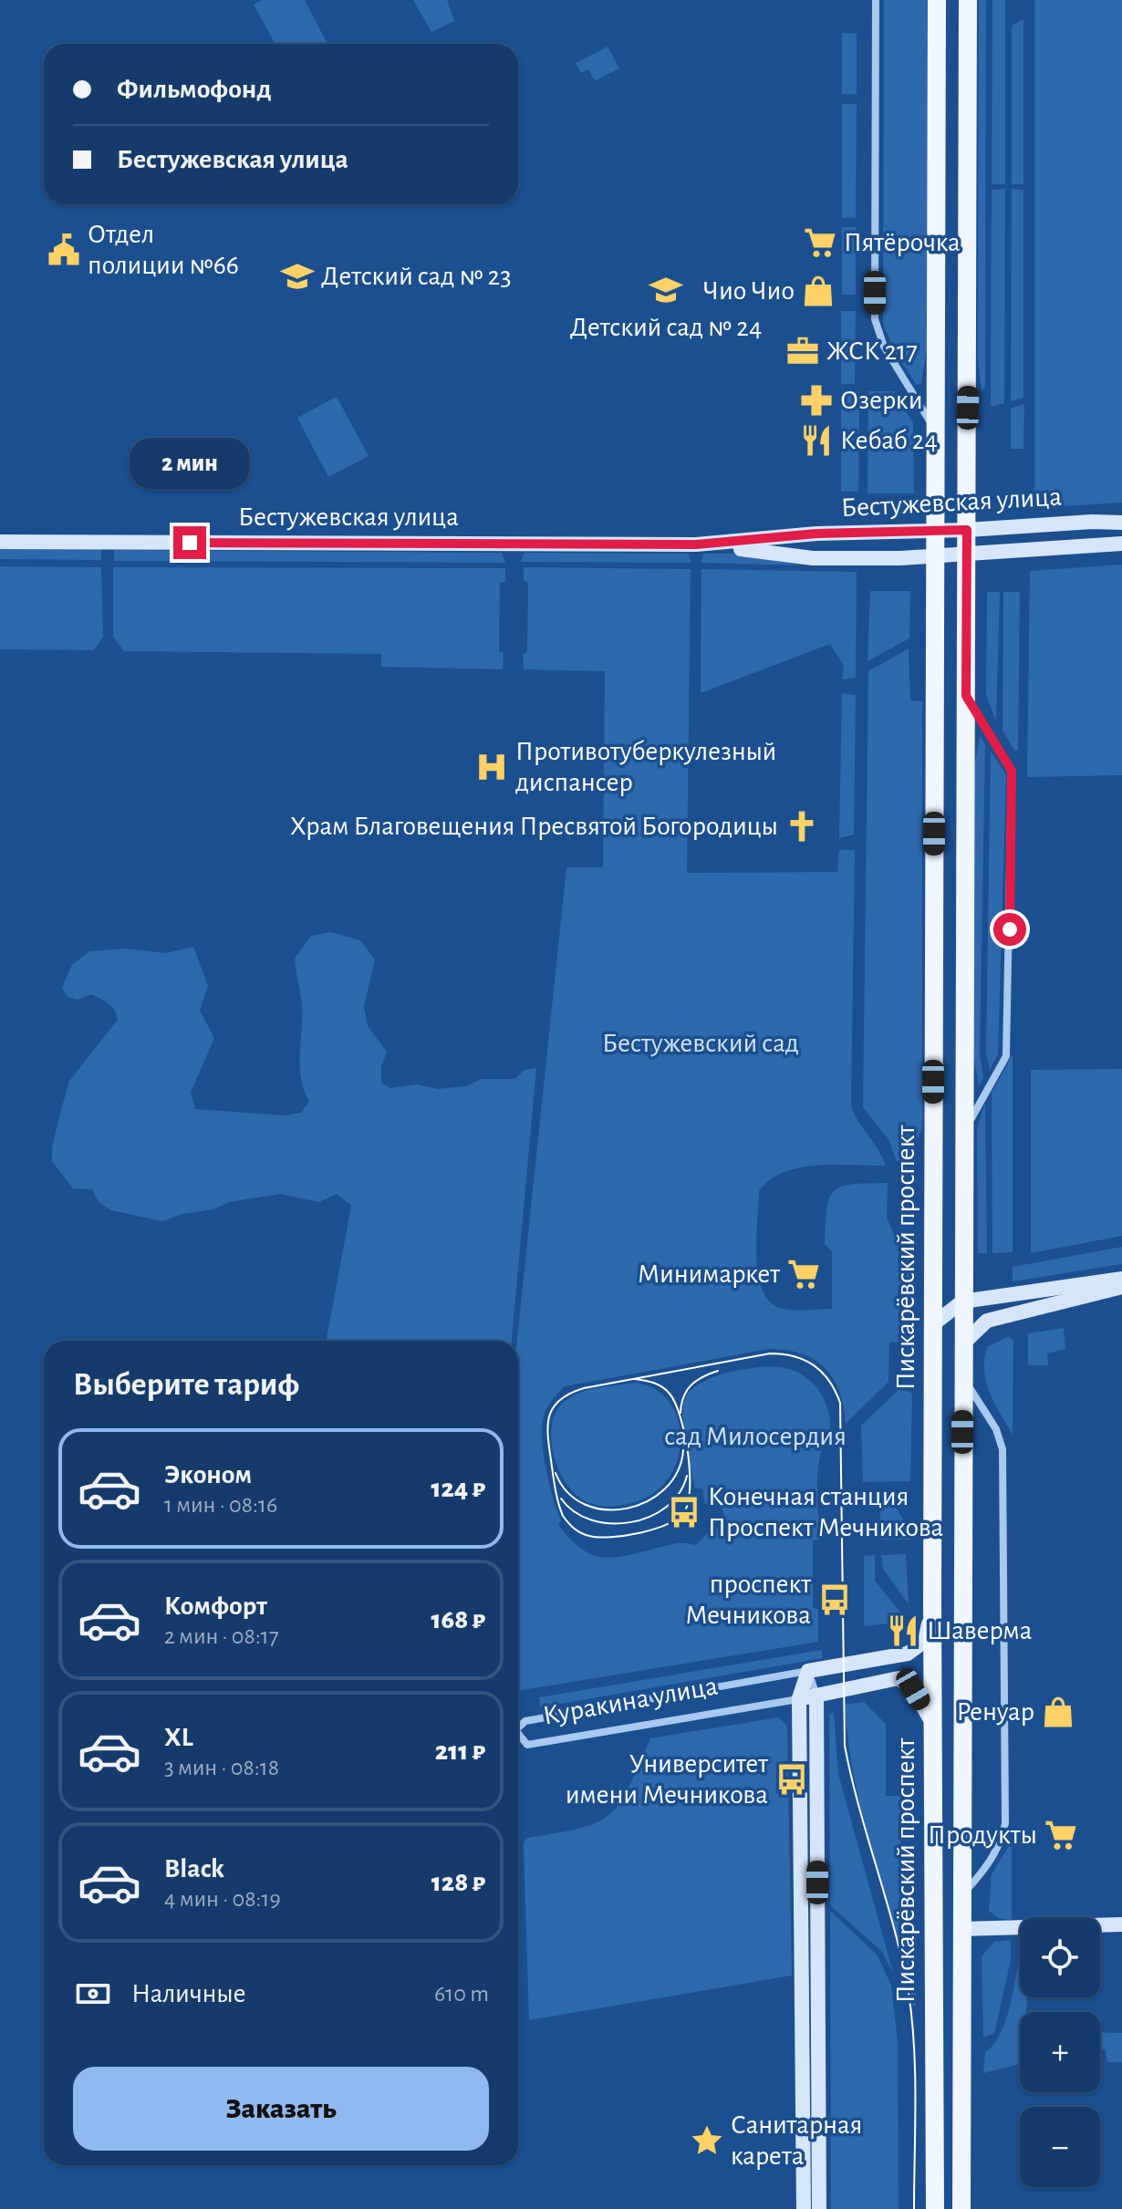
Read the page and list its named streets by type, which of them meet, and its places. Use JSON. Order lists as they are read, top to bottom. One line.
{"streets":{"main road":["Пискарёвский проспект"],"street":["Бестужевская улица","Куракина улица"]},"crossings":[["Бестужевская улица","Пискарёвский проспект"],["Пискарёвский проспект","Куракина улица"]],"parks":["Бестужевский сад","сад Милосердия"],"places":{"supermarket":["Пятёрочка","Минимаркет","Продукты"],"public building":["Отдел полиции №66"],"school or university":["Детский сад № 23","Детский сад № 24"],"shop":["Чио Чио","Ренуар"],"office":["ЖСК 217"],"pharmacy":["Озерки"],"restaurant":["Кебаб 24","Шаверма"],"hospital":["Противотуберкулезный диспансер"],"church":["Храм Благовещения Пресвятой Богородицы"],"bus stop":["Конечная станция Проспект Мечникова","проспект Мечникова","Университет имени Мечникова"],"place":["Санитарная карета"]},"page":{"banner":["Фильмофонд","Бестужевская улица"],"bubble":"2 мин","heading":"Выберите тариф","list":[{"name":"Эконом","note":"1 мин · 08:16","value":"124 ₽"},{"name":"Комфорт","note":"2 мин · 08:17","value":"168 ₽"},{"name":"XL","note":"3 мин · 08:18","value":"211 ₽"},{"name":"Black","note":"4 мин · 08:19","value":"128 ₽"}],"map_buttons":["+","−"],"pay":["Наличные","610 m"],"buttons":"Заказать"}}
